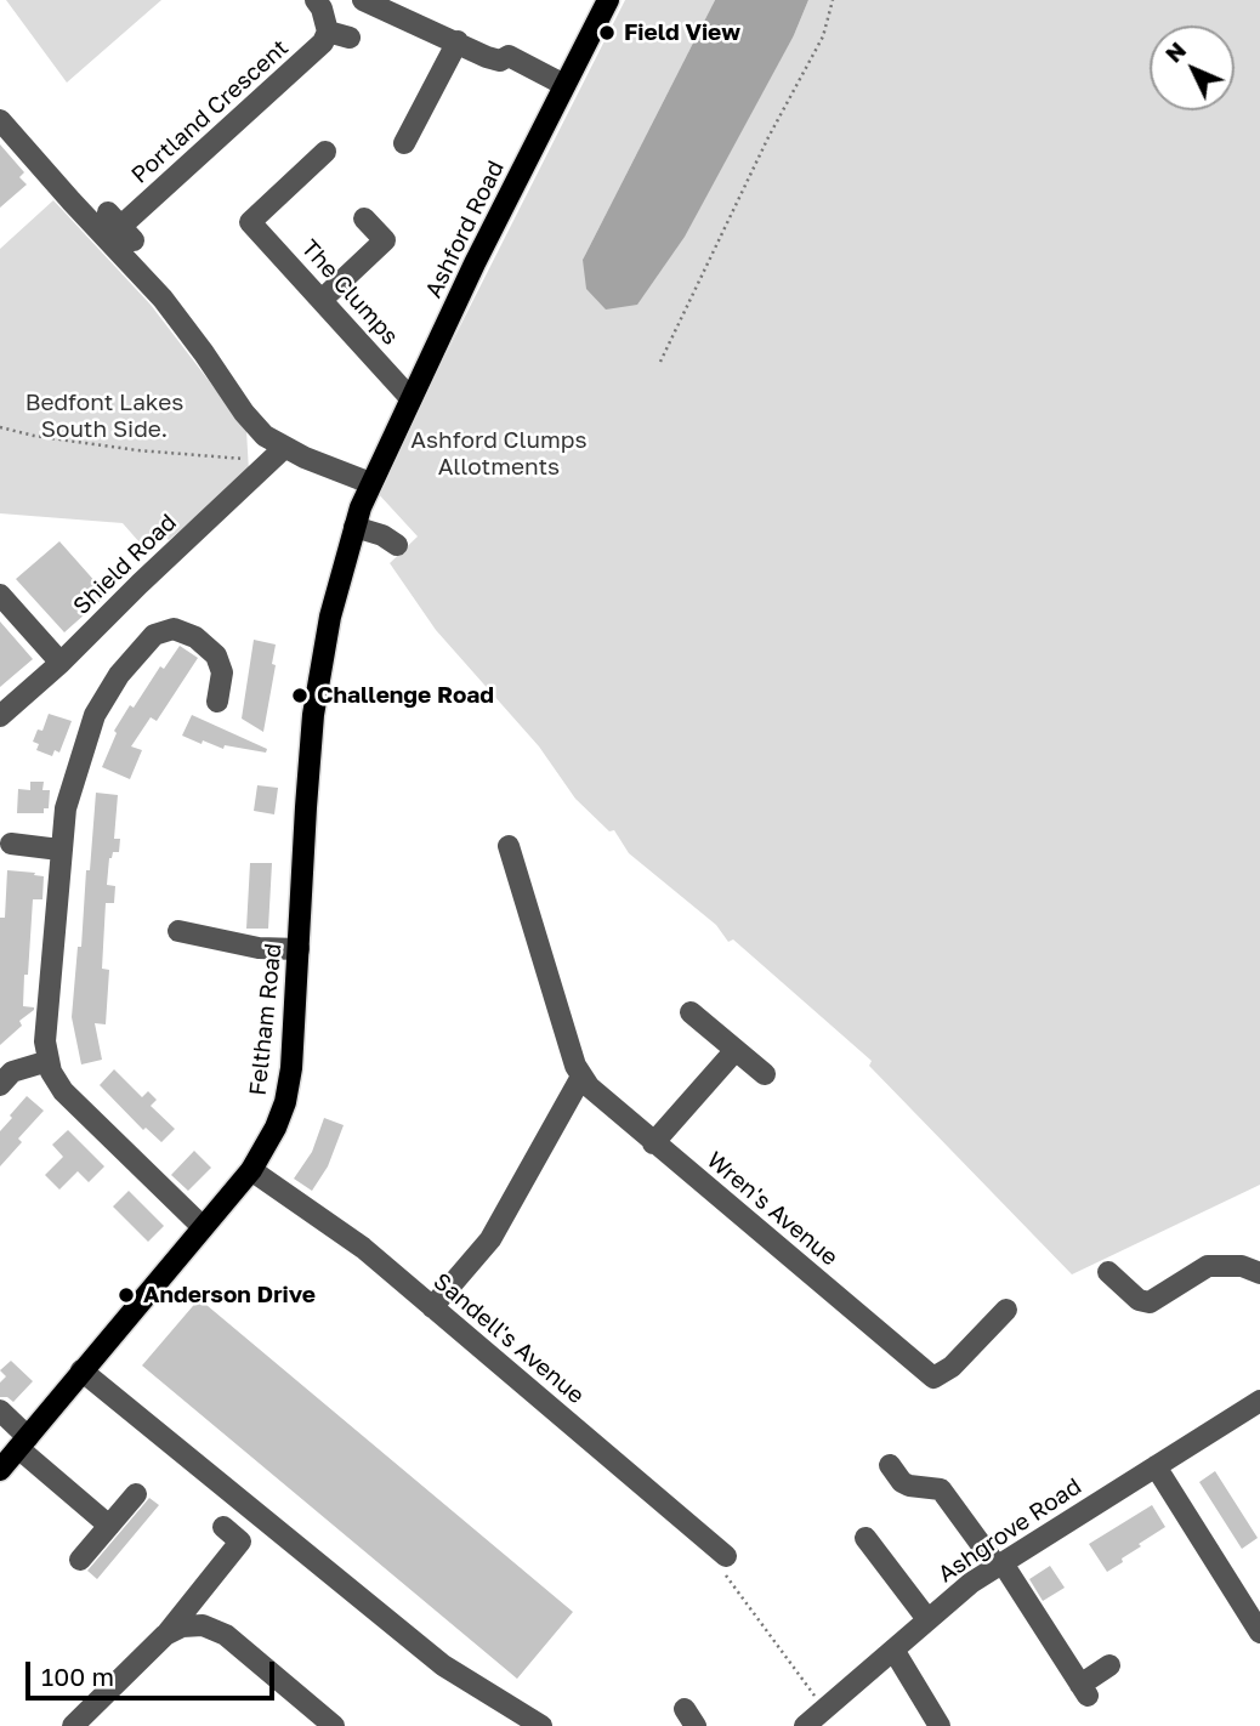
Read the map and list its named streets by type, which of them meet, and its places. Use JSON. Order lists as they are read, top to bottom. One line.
{"streets":{"main road":["Ashford Road","Feltham Road"],"street":["Portland Crescent","The Clumps","Shield Road","Wren's Avenue","Sandell's Avenue","Ashgrove Road"]},"crossings":[["Ashford Road","The Clumps"],["Ashford Road","Feltham Road"],["Feltham Road","Sandell's Avenue"]],"parks":["Bedfont Lakes South Side.","Ashford Clumps Allotments"],"places":["Field View","Challenge Road","Anderson Drive"],"scale_bar":"100 m","north":"top left"}
